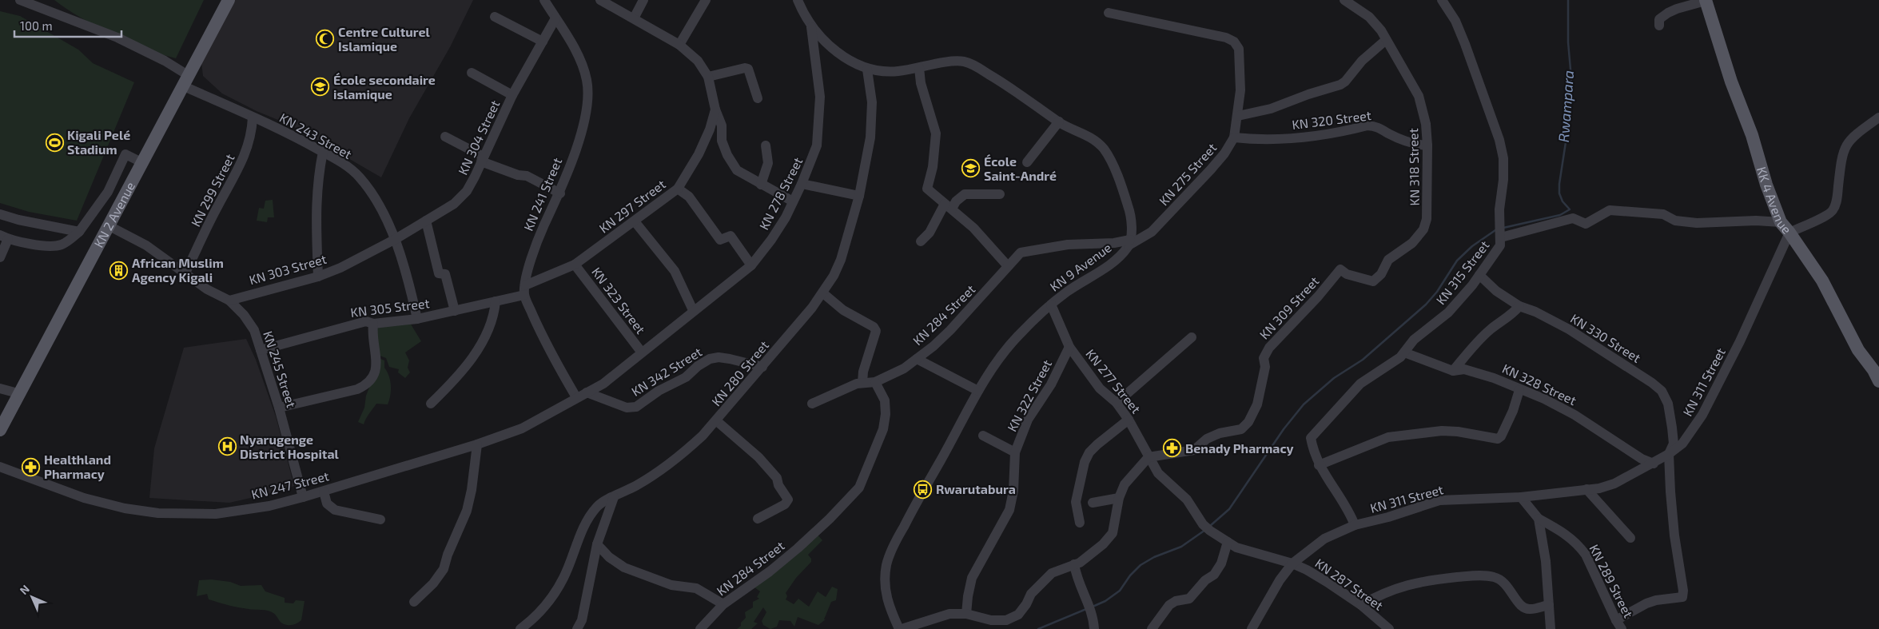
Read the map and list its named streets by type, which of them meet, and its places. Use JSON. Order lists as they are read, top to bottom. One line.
{"streets":{"main road":["KK 4 Avenue","KN 2 Avenue"],"street":["KN 320 Street","KN 243 Street","KN 304 Street","KN 318 Street","KN 275 Street","KN 299 Street","KN 278 Street","KN 241 Street","KN 297 Street","KN 9 Avenue","KN 303 Street","KN 315 Street","KN 323 Street","KN 305 Street","KN 309 Street","KN 284 Street","KN 330 Street","KN 245 Street","KN 342 Street","KN 280 Street","KN 277 Street","KN 311 Street","KN 328 Street","KN 322 Street","KN 247 Street","KN 289 Street","KN 287 Street"]},"crossings":[["KN 320 Street","KN 318 Street"],["KN 320 Street","KN 275 Street"],["KN 243 Street","KN 304 Street"],["KN 243 Street","KN 299 Street"],["KN 243 Street","KN 2 Avenue"],["KN 243 Street","KN 303 Street"],["KN 243 Street","KN 305 Street"],["KN 304 Street","KN 241 Street"],["KN 304 Street","KN 303 Street"],["KN 318 Street","KN 309 Street"],["KN 275 Street","KN 9 Avenue"],["KN 275 Street","KN 284 Street"],["KN 299 Street","KN 245 Street"],["KN 278 Street","KN 323 Street"],["KN 278 Street","KN 342 Street"],["KN 278 Street","KN 247 Street"],["KN 241 Street","KN 297 Street"],["KN 241 Street","KN 305 Street"],["KK 4 Avenue","KN 311 Street"],["KN 297 Street","KN 323 Street"],["KN 297 Street","KN 305 Street"],["KN 2 Avenue","KN 245 Street"],["KN 9 Avenue","KN 284 Street"],["KN 9 Avenue","KN 277 Street"],["KN 303 Street","KN 245 Street"],["KN 315 Street","KN 330 Street"],["KN 315 Street","KN 311 Street"],["KN 315 Street","KN 328 Street"],["KN 305 Street","KN 245 Street"],["KN 309 Street","KN 277 Street"],["KN 330 Street","KN 311 Street"],["KN 330 Street","KN 289 Street"],["KN 245 Street","KN 247 Street"],["KN 342 Street","KN 280 Street"],["KN 277 Street","KN 311 Street"],["KN 277 Street","KN 322 Street"],["KN 277 Street","KN 287 Street"],["KN 311 Street","KN 328 Street"],["KN 311 Street","KN 287 Street"]],"water":["Rwampara"],"places":{"mosque":["Centre Culturel Islamique"],"school or university":["École secondaire islamique","École Saint-André"],"sports":["Kigali Pelé Stadium"],"building":["African Muslim Agency Kigali"],"hospital":["Nyarugenge District Hospital"],"pharmacy":["Benady Pharmacy","Healthland Pharmacy"],"bus stop":["Rwarutabura"]},"scale_bar":"100 m","north":"top left"}
